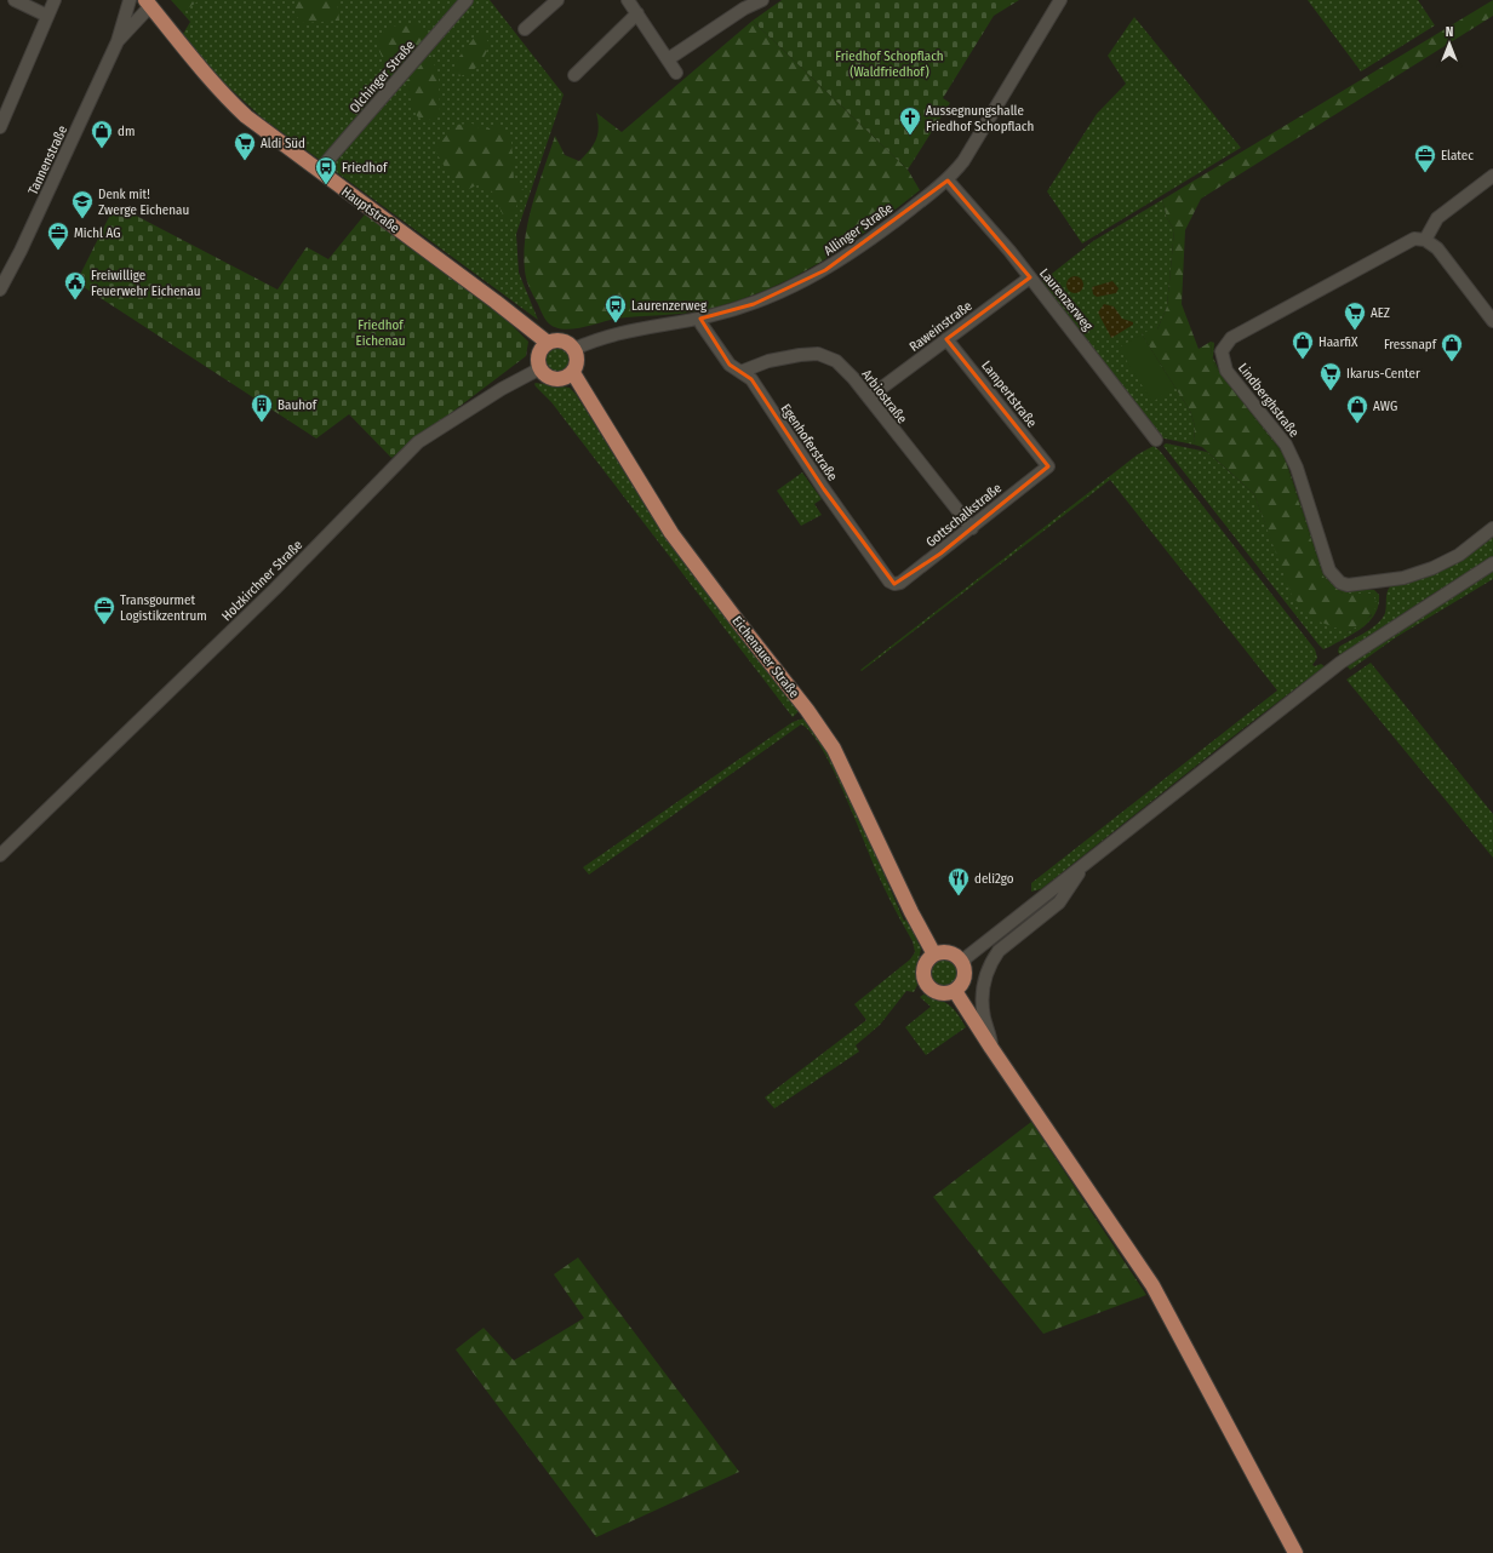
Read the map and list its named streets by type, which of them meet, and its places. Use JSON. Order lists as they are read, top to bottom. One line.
{"streets":{"main road":["Hauptstraße","Eichenauer Straße"],"street":["Olchinger Straße","Tannenstraße","Allinger Straße","Laurenzerweg","Raweinstraße","Lampertstraße","Arbiostraße","Lindberghstraße","Egenhoferstraße","Gottschalkstraße","Holzkirchner Straße"]},"crossings":[["Olchinger Straße","Hauptstraße"],["Tannenstraße","Hauptstraße"],["Hauptstraße","Allinger Straße"],["Hauptstraße","Holzkirchner Straße"],["Hauptstraße","Eichenauer Straße"],["Allinger Straße","Laurenzerweg"],["Allinger Straße","Egenhoferstraße"],["Allinger Straße","Holzkirchner Straße"],["Allinger Straße","Eichenauer Straße"],["Laurenzerweg","Raweinstraße"],["Raweinstraße","Lampertstraße"],["Raweinstraße","Arbiostraße"],["Lampertstraße","Gottschalkstraße"],["Arbiostraße","Egenhoferstraße"],["Arbiostraße","Gottschalkstraße"],["Egenhoferstraße","Gottschalkstraße"],["Holzkirchner Straße","Eichenauer Straße"]],"parks":["Friedhof Schopflach (Waldfriedhof)","Friedhof Eichenau"],"places":{"church":["Aussegnungshalle Friedhof Schopflach"],"shop":["dm","HaarfiX","Fressnapf","AWG"],"supermarket":["Aldi Süd","AEZ","Ikarus-Center"],"office":["Elatec","Michl AG","Transgourmet Logistikzentrum"],"bus stop":["Friedhof","Laurenzerweg"],"school or university":["Denk mit! Zwerge Eichenau"],"public building":["Freiwillige Feuerwehr Eichenau"],"building":["Bauhof"],"restaurant":["deli2go"]},"north":"top"}
